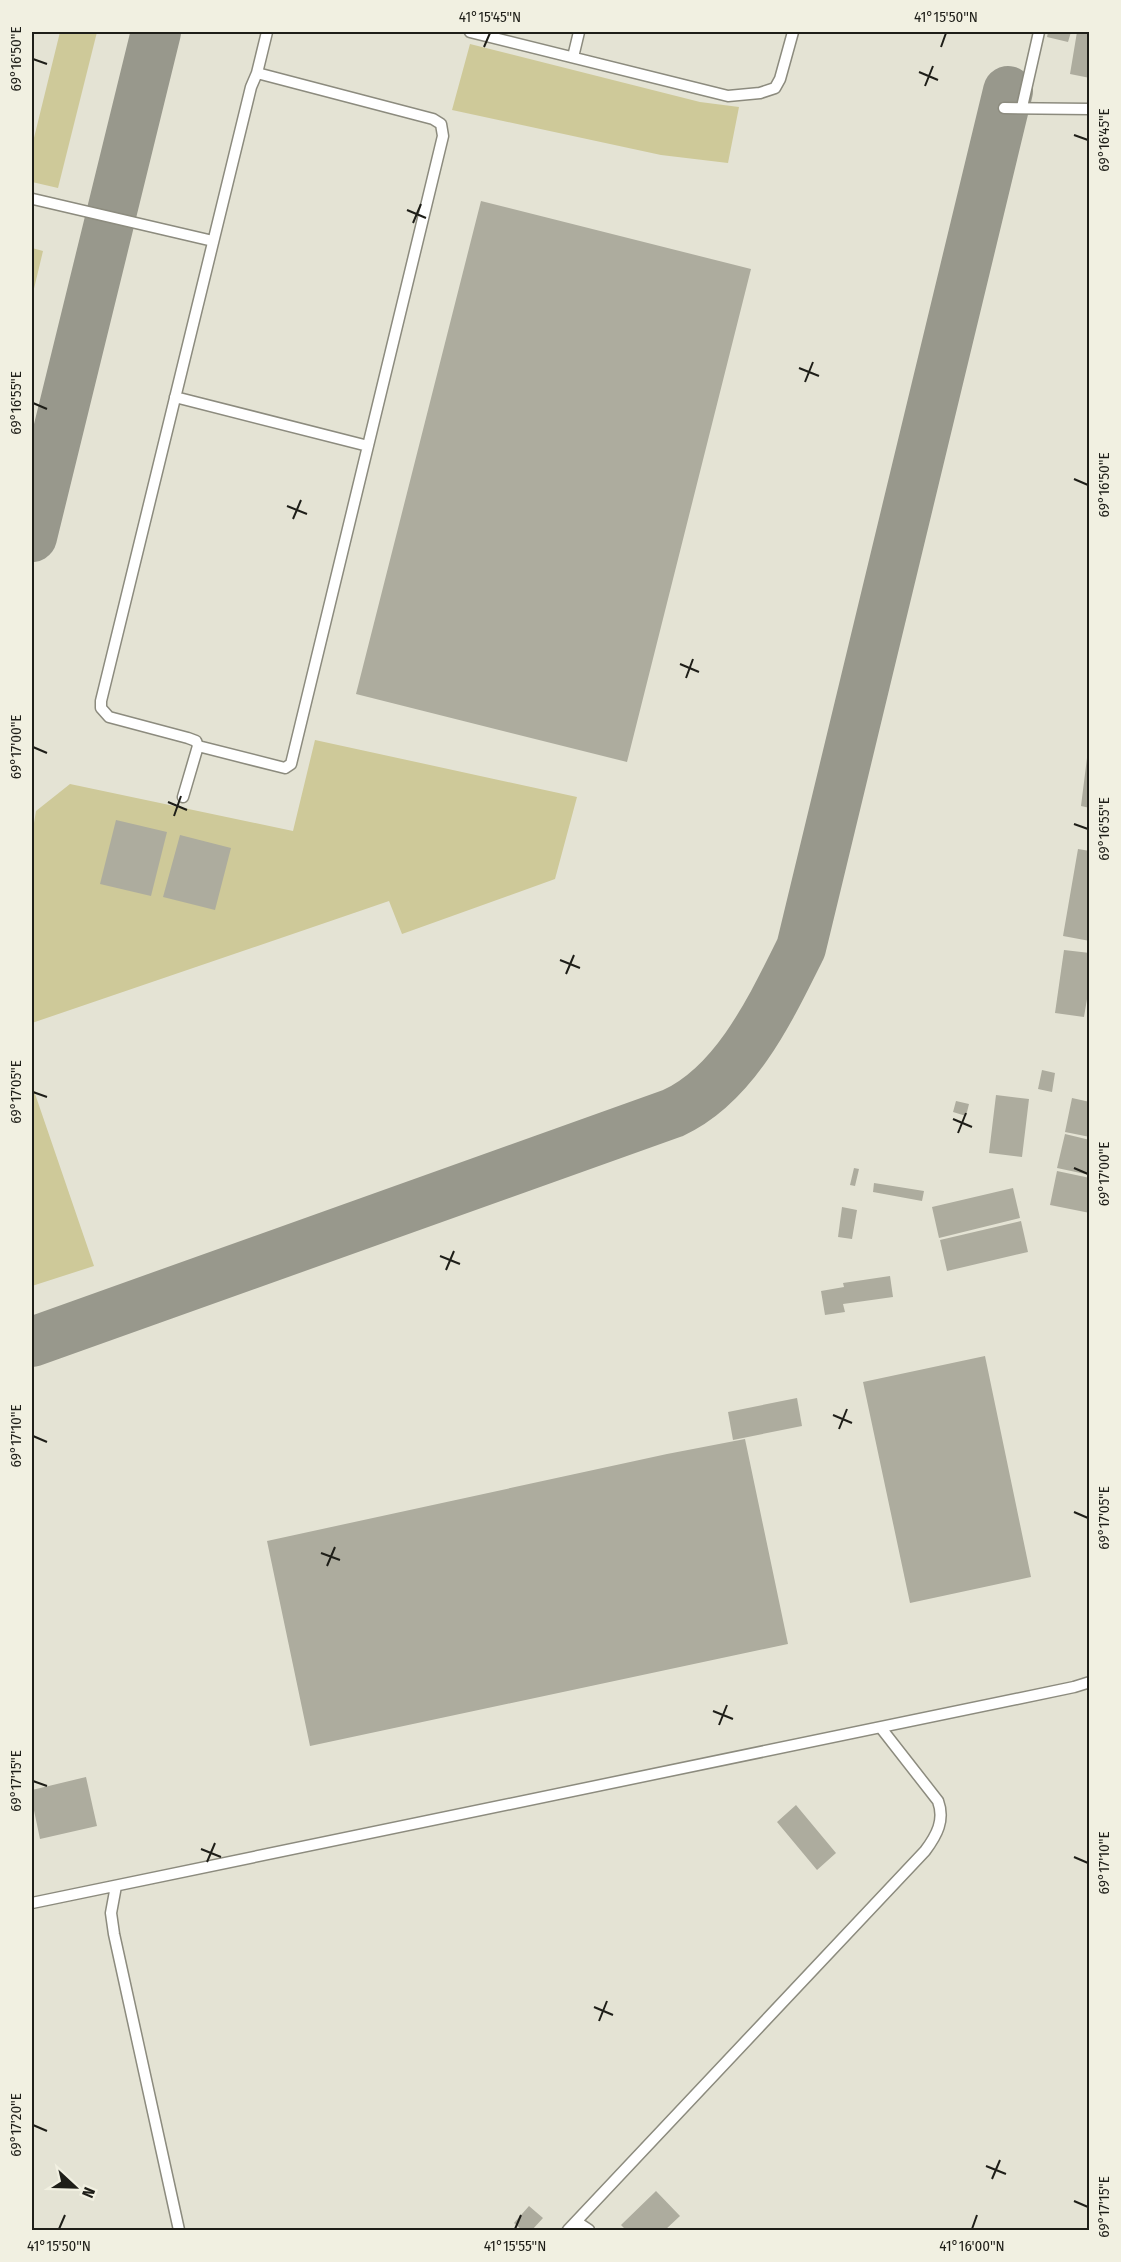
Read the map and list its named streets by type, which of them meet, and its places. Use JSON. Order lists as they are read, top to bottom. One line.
{"north":"right","coordinates":["41°15'45\"N","41°15'50\"N","69°16'50\"E","69°16'45\"E","69°16'55\"E","69°17'00\"E","69°17'05\"E","69°17'10\"E","69°17'15\"E","69°17'20\"E","41°15'55\"N","41°16'00\"N"]}
